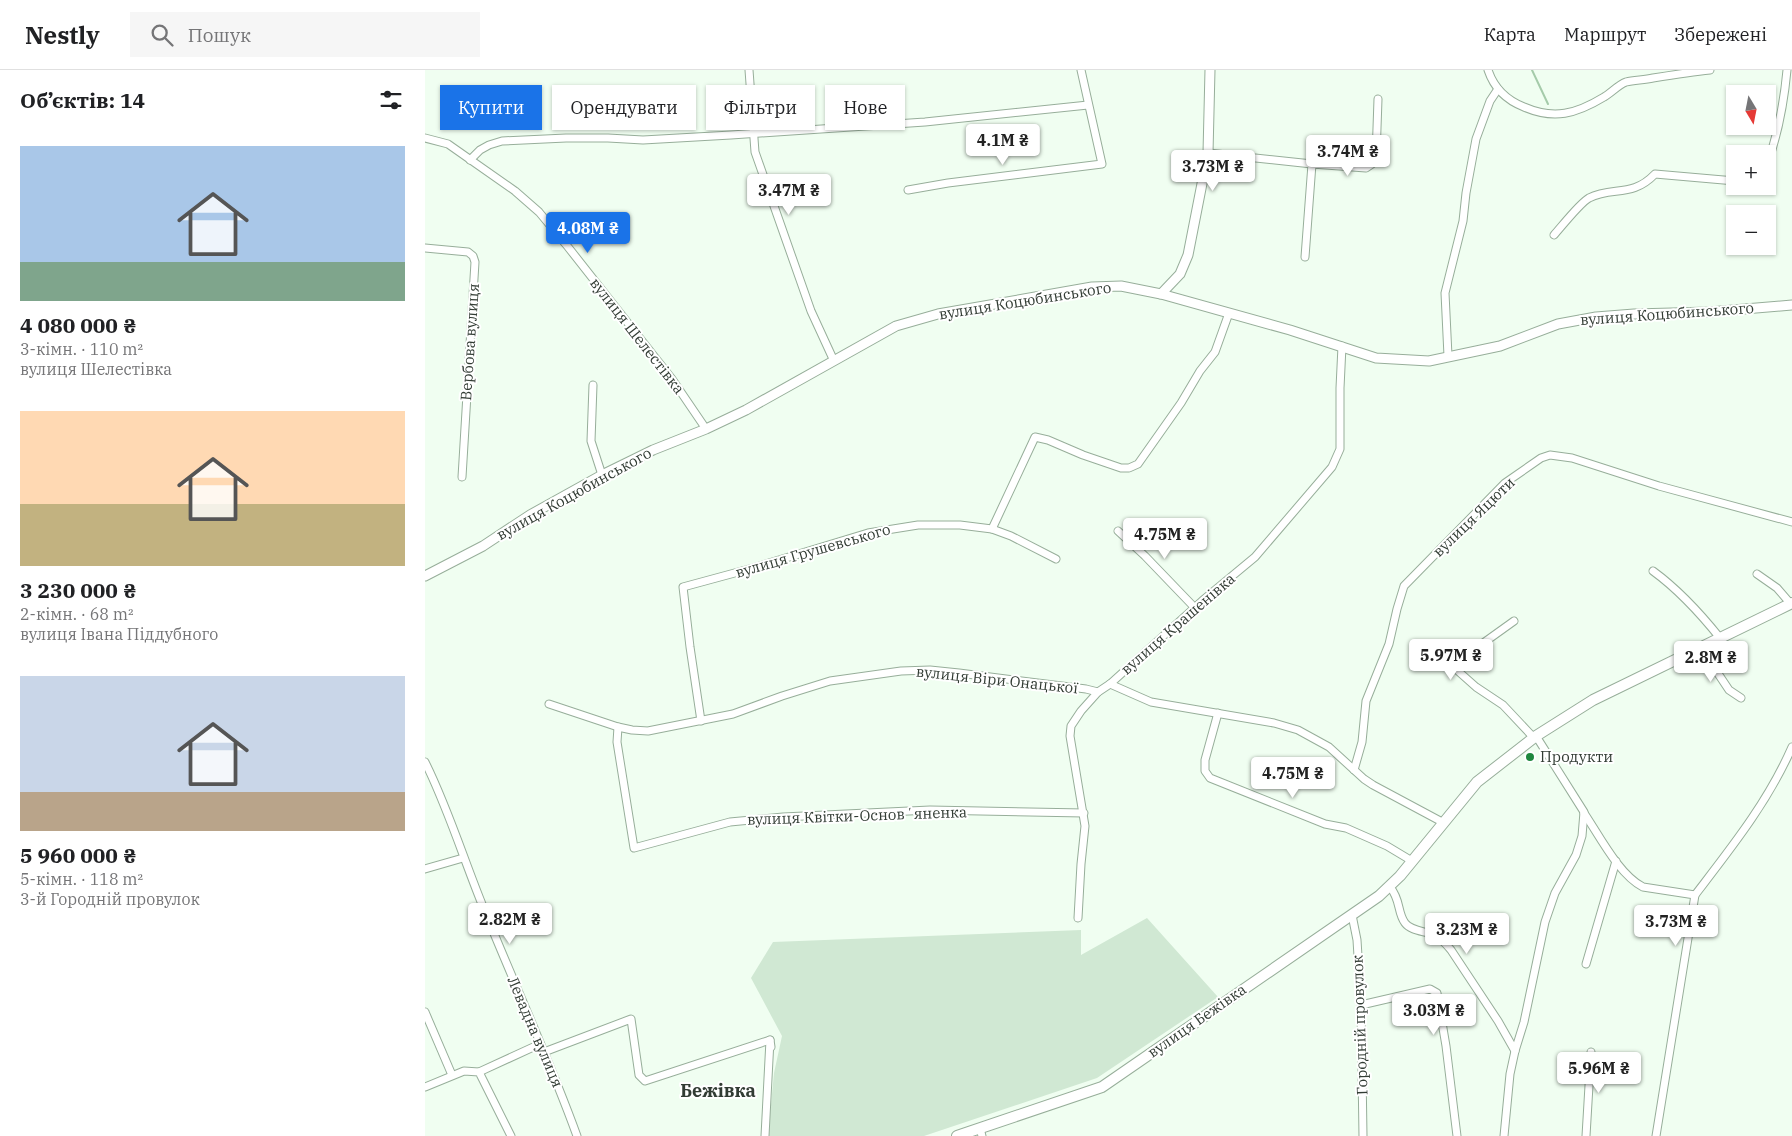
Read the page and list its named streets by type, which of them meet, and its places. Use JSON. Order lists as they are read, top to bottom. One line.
{"streets":{"main road":["вулиця Бежівка"],"street":["вулиця Коцюбинського","вулиця Шелестівка","Вербова вулиця","вулиця Яцюти","вулиця Грушевського","вулиця Крашенівка","вулиця Віри Онацької","вулиця Квітки-Основʼяненка","Городній провулок","Левадна вулиця"]},"crossings":[["вулиця Коцюбинського","вулиця Шелестівка"],["вулиця Коцюбинського","вулиця Крашенівка"],["вулиця Грушевського","вулиця Віри Онацької"],["вулиця Крашенівка","вулиця Віри Онацької"],["вулиця Крашенівка","вулиця Квітки-Основʼяненка"],["вулиця Віри Онацької","вулиця Квітки-Основʼяненка"],["вулиця Бежівка","Городній провулок"]],"districts":["Бежівка"],"places":["Продукти"],"north":"bottom","page":{"header":"Nestly","search":"Пошук","nav":["Карта","Маршрут","Збережені"],"heading":"Об’єктів: 14","map_buttons":["+","−"],"chip":["Купити","Орендувати","Фільтри","Нове"],"price":["4.1M ₴","3.74M ₴","3.73M ₴","3.47M ₴","4.08M ₴","4.75M ₴","5.97M ₴","2.8M ₴","4.75M ₴","2.82M ₴","3.73M ₴","3.23M ₴","3.03M ₴","5.96M ₴"],"list":[{"name":"4 080 000 ₴","note":"3-кімн. · 110 m² · вулиця Шелестівка"},{"name":"3 230 000 ₴","note":"2-кімн. · 68 m² · вулиця Івана Піддубного"},{"name":"5 960 000 ₴","note":"5-кімн. · 118 m² · 3-й Городній провулок"}]}}
